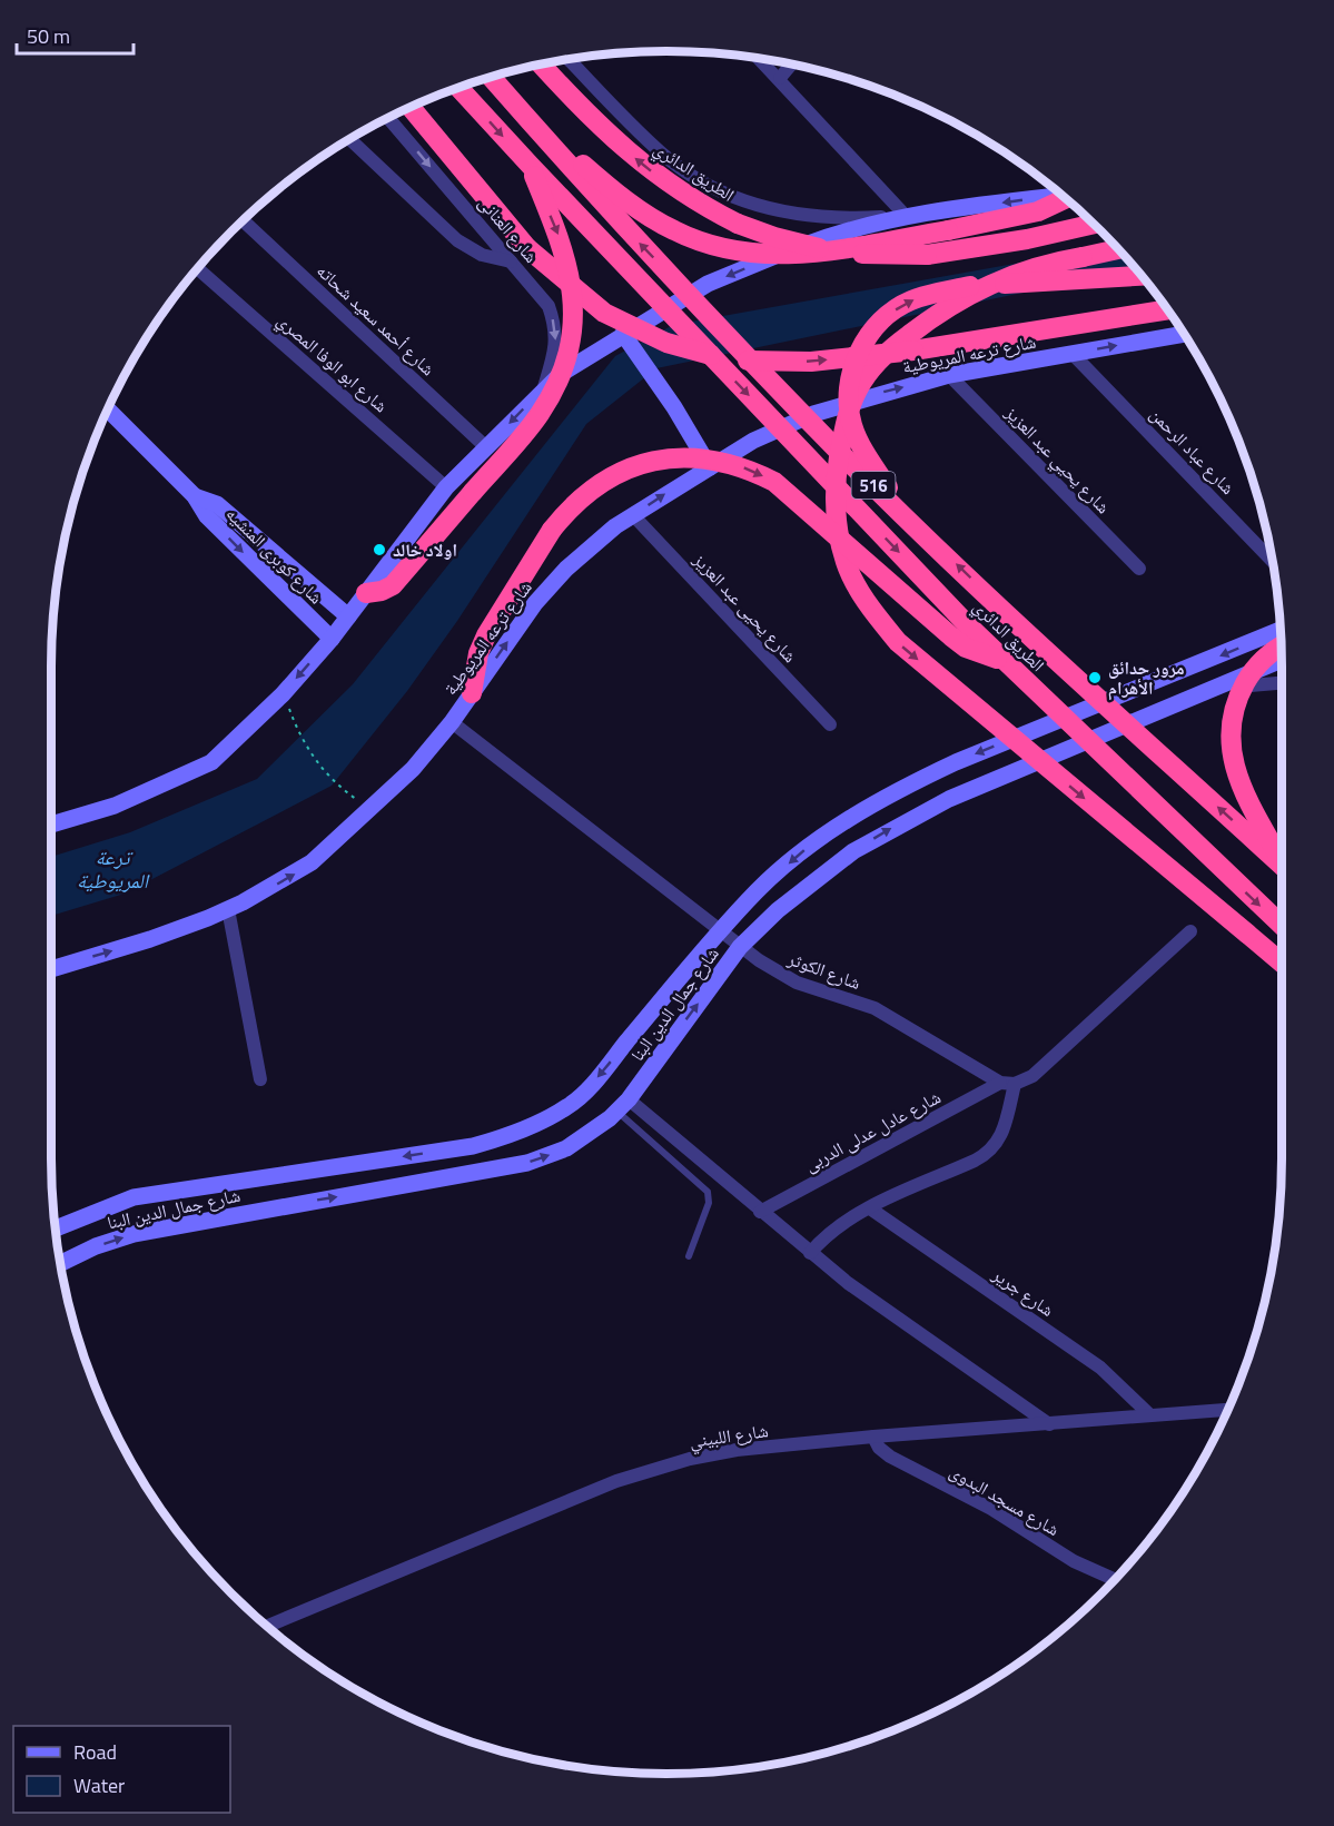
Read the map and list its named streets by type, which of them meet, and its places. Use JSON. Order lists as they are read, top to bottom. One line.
{"streets":{"highway":["الطريق الدائري","516"],"main road":["شارع ترعه المريوطية","شارع كوبرى المنشيه","شارع جمال الدين البنا"],"street":["شارع العنانى","شارع أحمد سعيد شحاته","شارع ابو الوفا المصري","شارع عباد الرحمن","شارع يحيي عبد العزيز","شارع يحيى عبد العزيز","شارع الكوثر","شارع عادل عدلى الدربى","شارع جرير","شارع اللبيني","شارع مسجد البدوى"]},"crossings":[["شارع ترعه المريوطية","شارع عباد الرحمن"],["شارع ترعه المريوطية","شارع يحيي عبد العزيز"],["شارع ترعه المريوطية","شارع يحيى عبد العزيز"],["شارع ترعه المريوطية","شارع الكوثر"],["شارع الكوثر","شارع جمال الدين البنا"],["شارع الكوثر","شارع عادل عدلى الدربى"],["شارع جرير","شارع اللبيني"],["شارع اللبيني","شارع مسجد البدوى"]],"water":["ترعة المريوطية"],"places":["اولاد خالد","مرور حدائق الأهرام"],"legend":["Road","Water"],"scale_bar":"50 m"}
